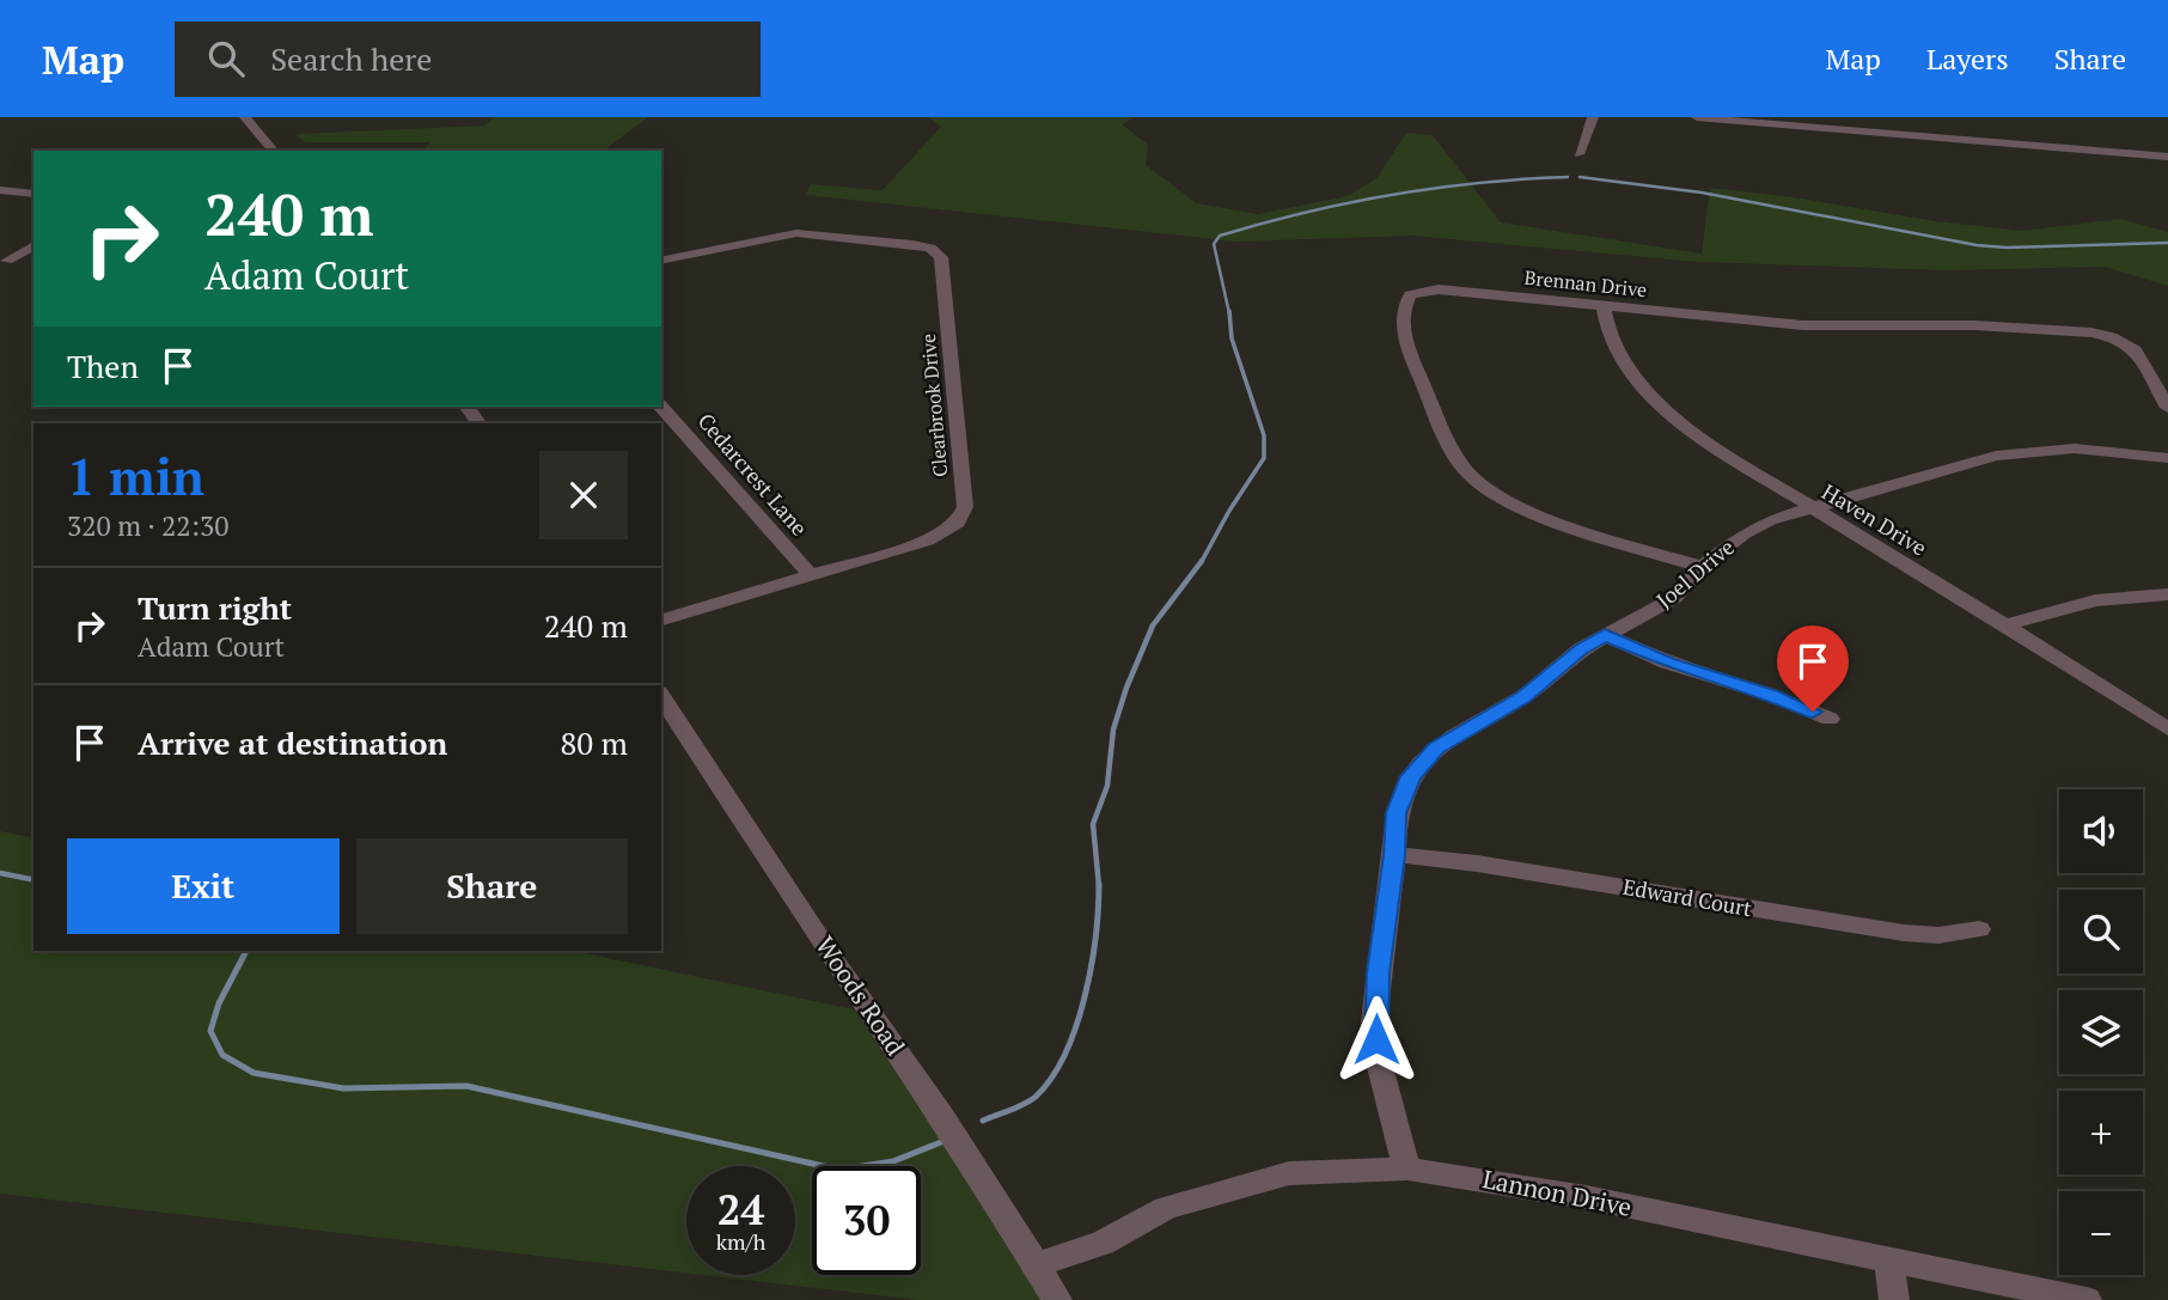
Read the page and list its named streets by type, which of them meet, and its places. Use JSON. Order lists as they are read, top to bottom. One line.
{"streets":{"street":["Brennan Drive","Clearbrook Drive","Cedarcrest Lane","Haven Drive","Joel Drive","Edward Court","Woods Road","Lannon Drive"]},"crossings":[["Brennan Drive","Haven Drive"],["Brennan Drive","Joel Drive"],["Clearbrook Drive","Cedarcrest Lane"],["Haven Drive","Joel Drive"],["Joel Drive","Edward Court"],["Joel Drive","Lannon Drive"],["Woods Road","Lannon Drive"]],"page":{"header":"Map","search":"Search here","nav":["Map","Layers","Share"],"turn":["240 m","Adam Court"],"then":"Then","heading":["1 min","320 m · 22:30"],"list":[{"name":"Turn right","note":"Adam Court","value":"240 m"},{"name":"Arrive at destination","value":"80 m"}],"map_buttons":["+","−"],"buttons":["Exit","Share"],"speed":"24 km/h","limit":"30"}}
